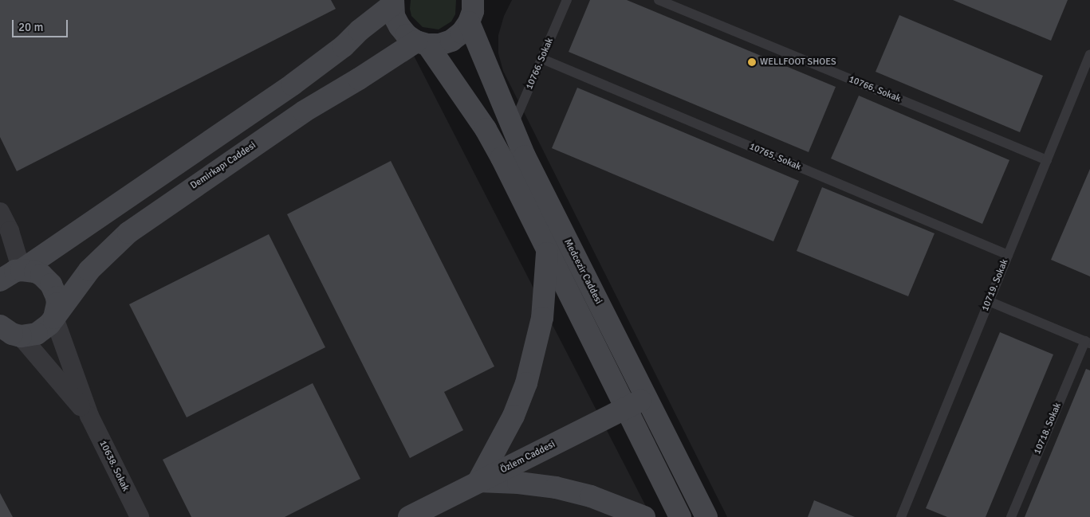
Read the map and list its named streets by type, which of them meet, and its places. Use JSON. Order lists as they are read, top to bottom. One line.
{"streets":{"street":["Demirkapı Caddesi","Medcezir Caddesi","Özlem Caddesi","10638. Sokak"],"lane":["10766. Sokak","10765. Sokak","10719. Sokak","10718. Sokak"]},"crossings":[["10766. Sokak","10765. Sokak"],["10766. Sokak","Medcezir Caddesi"],["10766. Sokak","10719. Sokak"],["10765. Sokak","10719. Sokak"],["Demirkapı Caddesi","10638. Sokak"],["Medcezir Caddesi","Özlem Caddesi"]],"places":["WELLFOOT SHOES"],"scale_bar":"20 m"}
